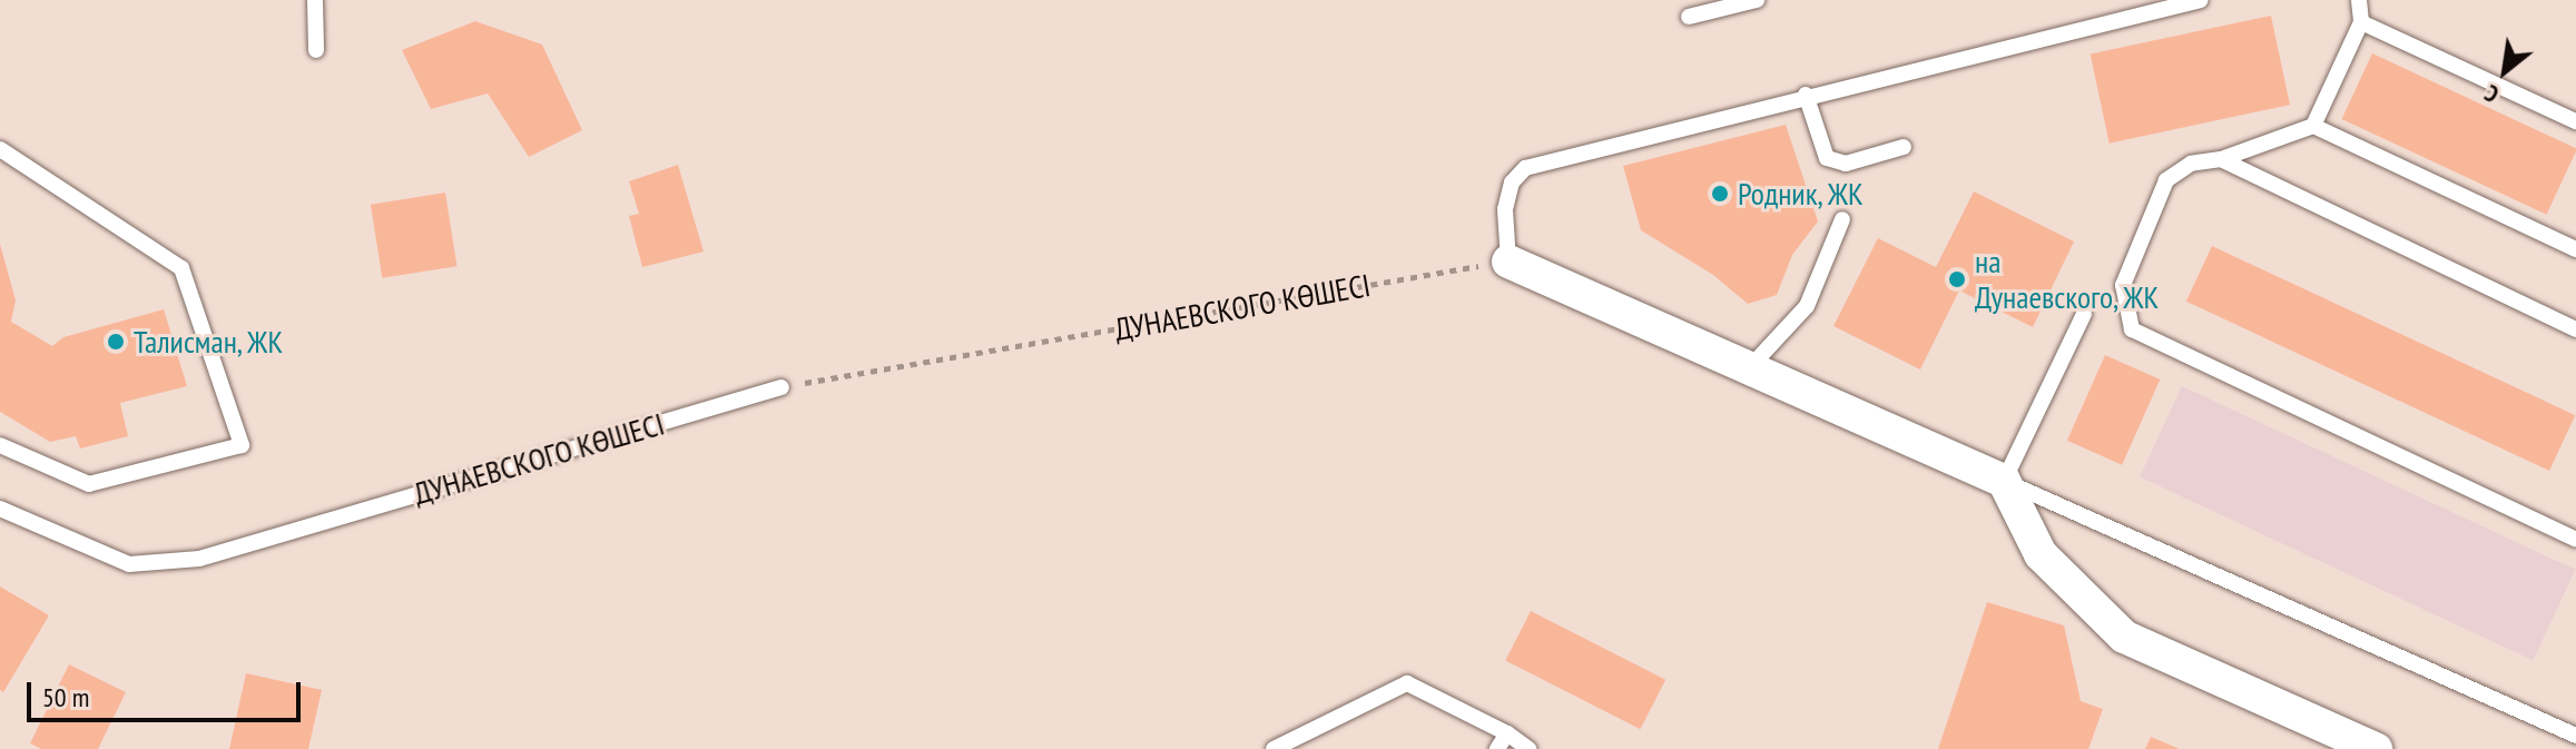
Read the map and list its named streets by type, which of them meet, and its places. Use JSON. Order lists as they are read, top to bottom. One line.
{"streets":{"lane":["ДУНАЕВСКОГО КӨШЕСІ"]},"places":["Родник, ЖК","на Дунаевского, ЖК","Талисман, ЖК"],"scale_bar":"50 m","north":"bottom left"}
